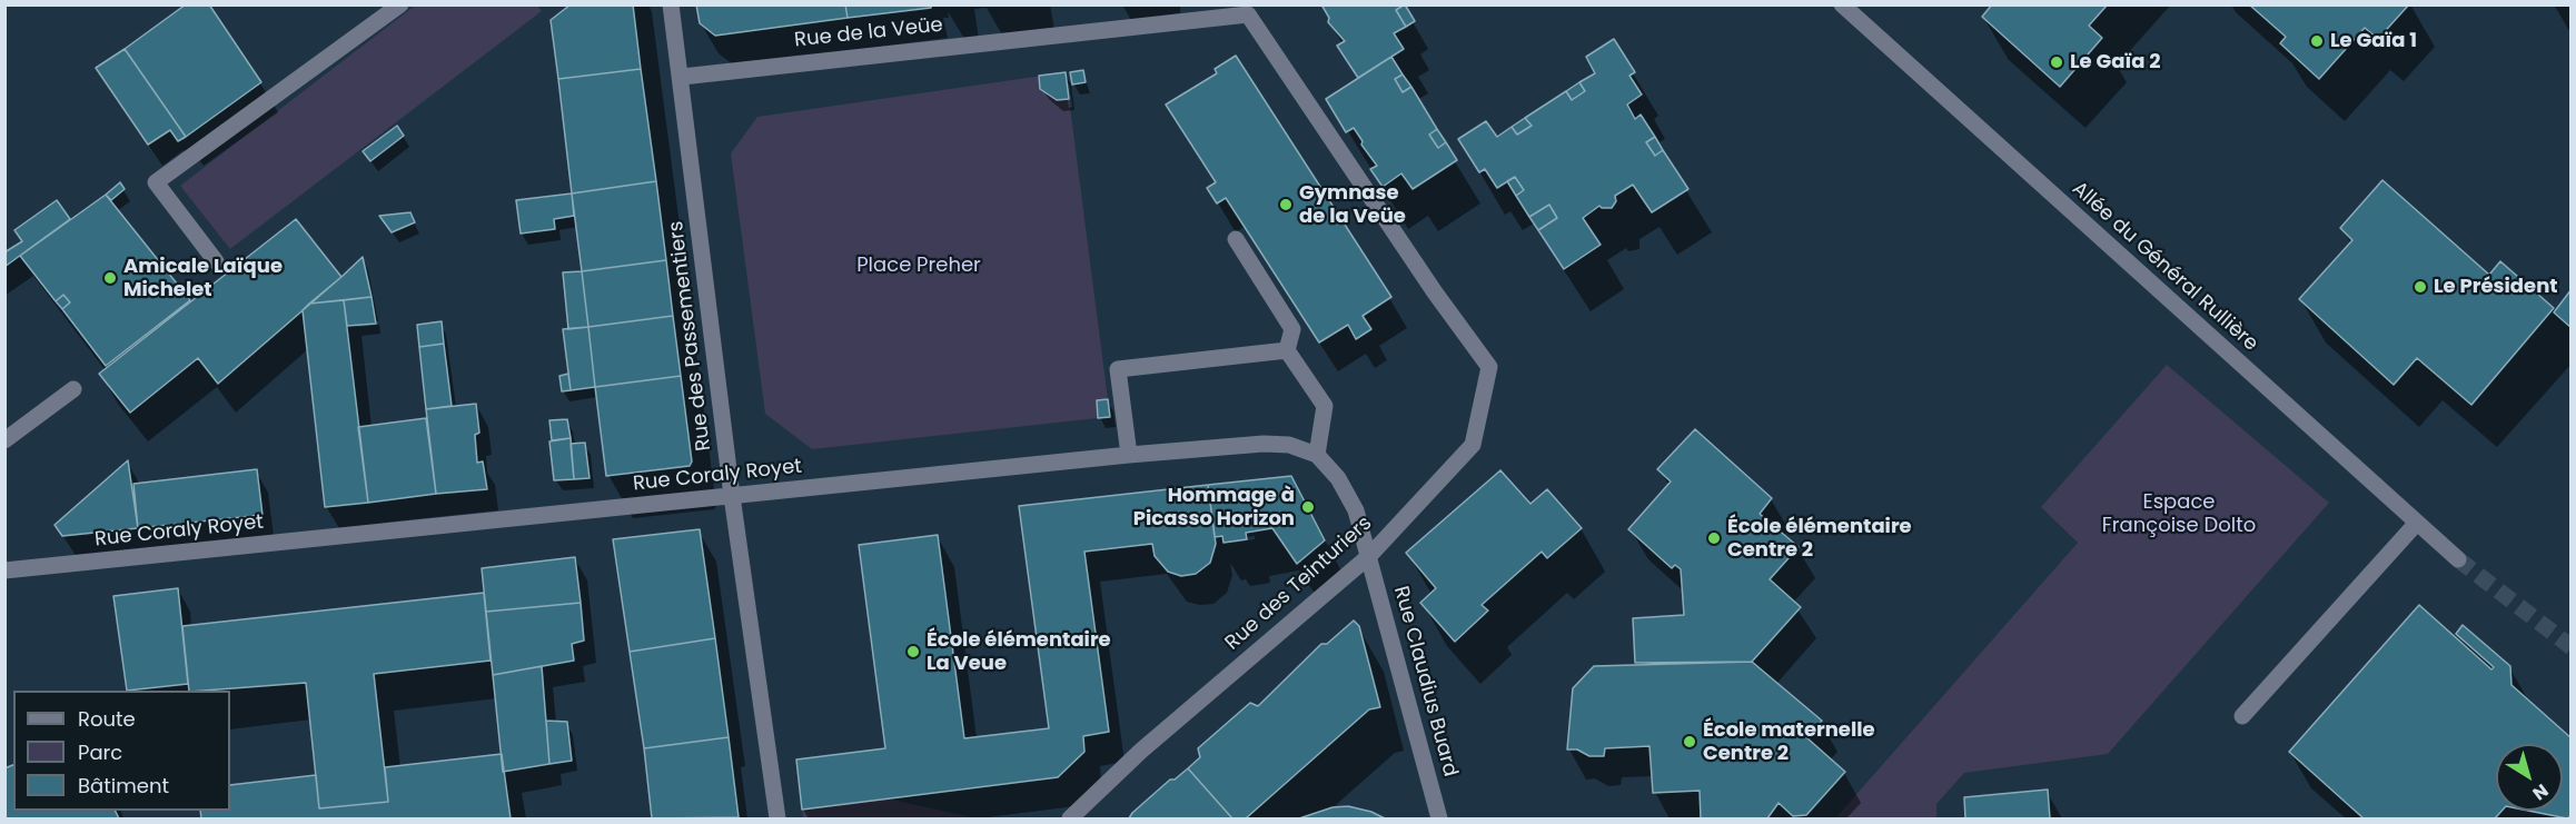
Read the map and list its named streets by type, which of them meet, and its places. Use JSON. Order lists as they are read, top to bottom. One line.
{"streets":{"street":["Rue de la Veüe","Allée du Général Rullière","Rue des Passementiers","Rue Coraly Royet","Rue des Teinturiers","Rue Claudius Buard"]},"crossings":[["Rue de la Veüe","Rue des Passementiers"],["Rue de la Veüe","Rue des Teinturiers"],["Rue des Passementiers","Rue Coraly Royet"],["Rue des Teinturiers","Rue Claudius Buard"]],"parks":["Place Preher","Espace Françoise Dolto"],"places":["Le Gaïa 1","Le Gaïa 2","Gymnase de la Veüe","Amicale Laïque Michelet","Le Président","Hommage à Picasso Horizon","École élémentaire Centre 2","École élémentaire La Veue","École maternelle Centre 2"],"legend":["Route","Parc","Bâtiment"],"north":"bottom right"}
